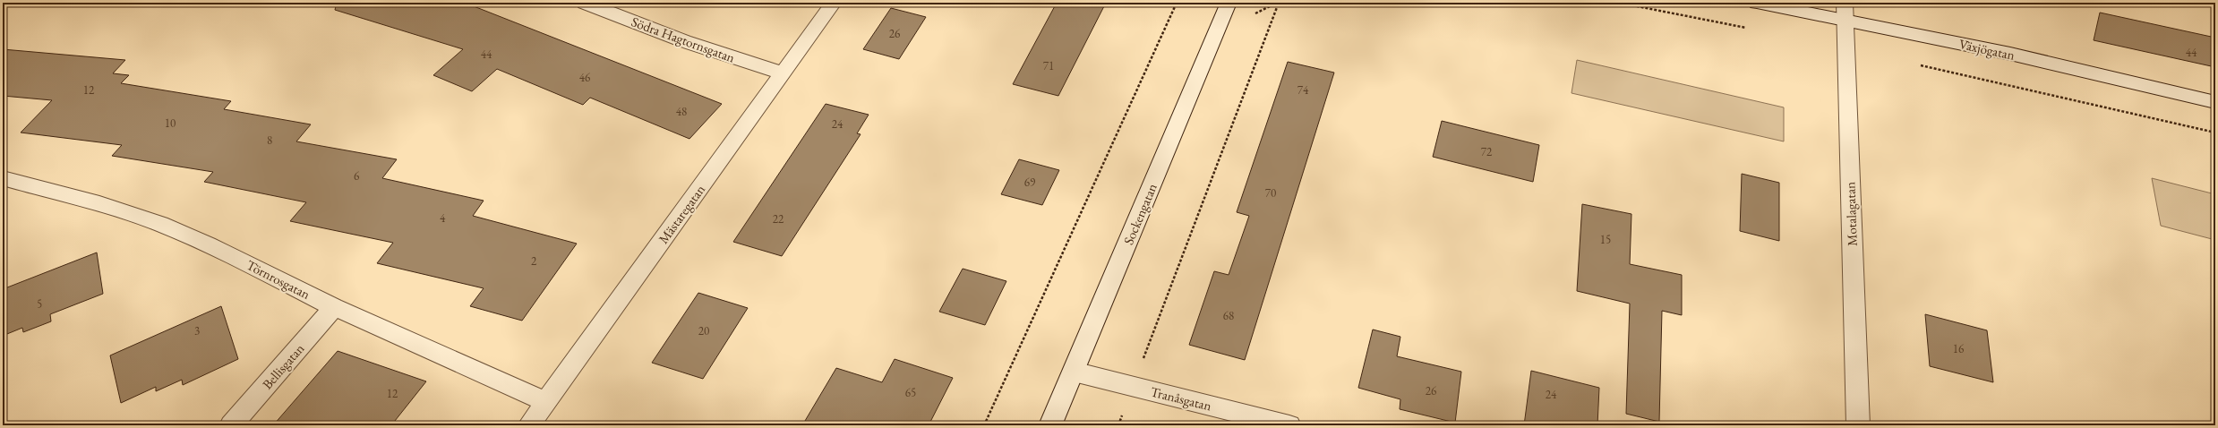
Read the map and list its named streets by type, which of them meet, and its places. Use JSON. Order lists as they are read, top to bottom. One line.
{"streets":{"street":["Södra Hagtornsgatan","Växjögatan","Mästaregatan","Sockengatan","Motalagatan","Törnrosgatan","Bellisgatan","Tranåsgatan"]},"crossings":[["Södra Hagtornsgatan","Mästaregatan"],["Växjögatan","Motalagatan"],["Mästaregatan","Törnrosgatan"],["Sockengatan","Tranåsgatan"],["Törnrosgatan","Bellisgatan"]],"house_numbers":["26","44","44","71","46","12","74","48","10","24","8","72","6","69","70","4","22","15","2","5","68","3","20","16","26","65","12","24"]}
